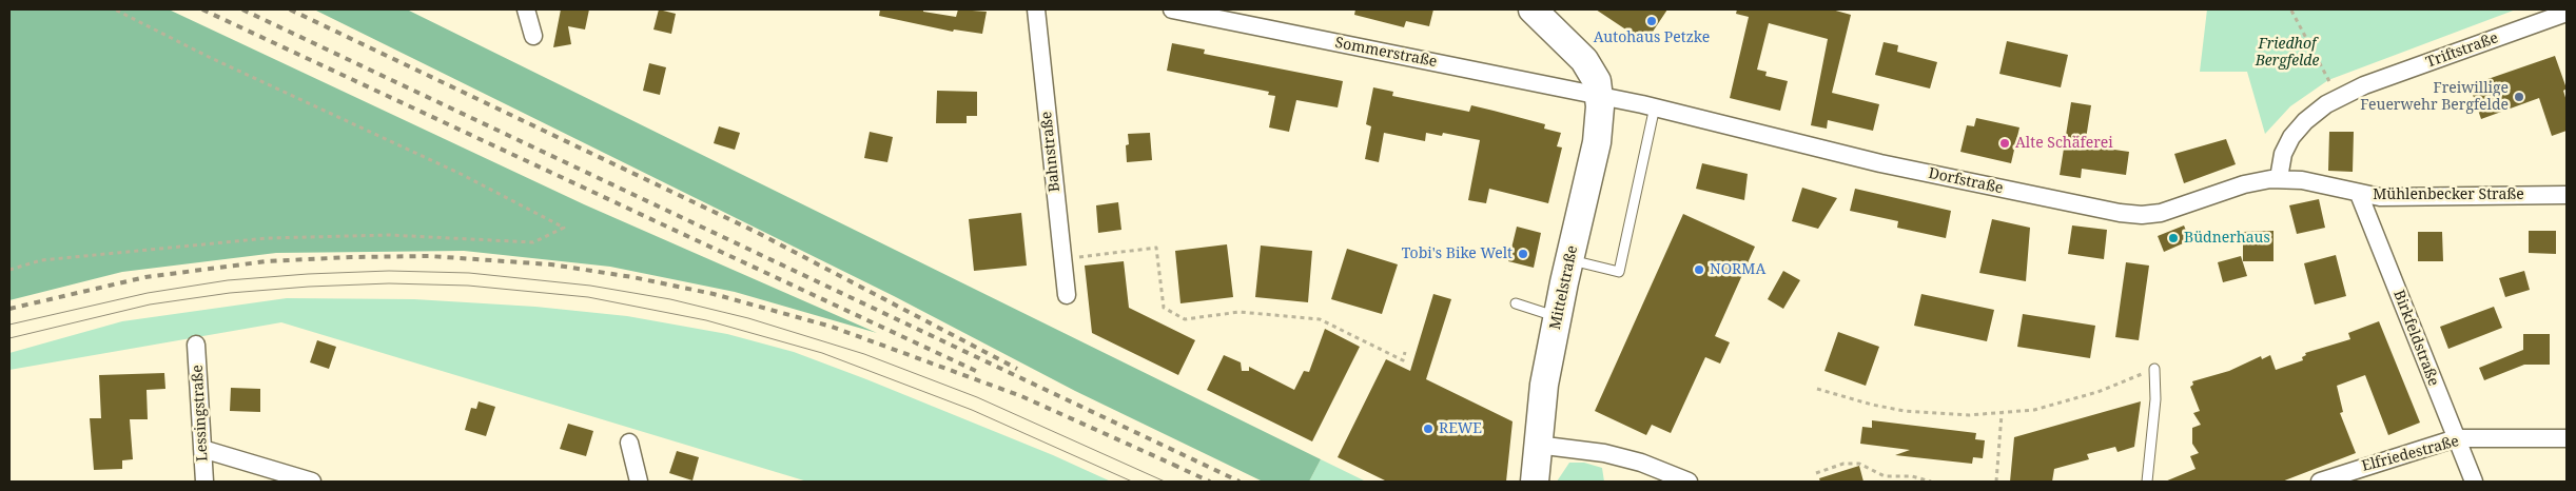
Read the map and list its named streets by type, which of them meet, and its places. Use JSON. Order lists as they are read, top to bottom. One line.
{"streets":{"main road":["Mittelstraße"],"street":["Triftstraße","Sommerstraße","Bahnstraße","Dorfstraße","Mühlenbecker Straße","Birkfeldstraße","Lessingstraße","Elfriedestraße"]},"crossings":[["Triftstraße","Dorfstraße"],["Sommerstraße","Dorfstraße"],["Sommerstraße","Mittelstraße"],["Dorfstraße","Mühlenbecker Straße"],["Dorfstraße","Mittelstraße"],["Mühlenbecker Straße","Birkfeldstraße"],["Birkfeldstraße","Elfriedestraße"]],"parks":["Friedhof Bergfelde"],"places":["Autohaus Petzke","Freiwillige Feuerwehr Bergfelde","Alte Schäferei","Büdnerhaus","Tobi's Bike Welt","NORMA","REWE"]}
